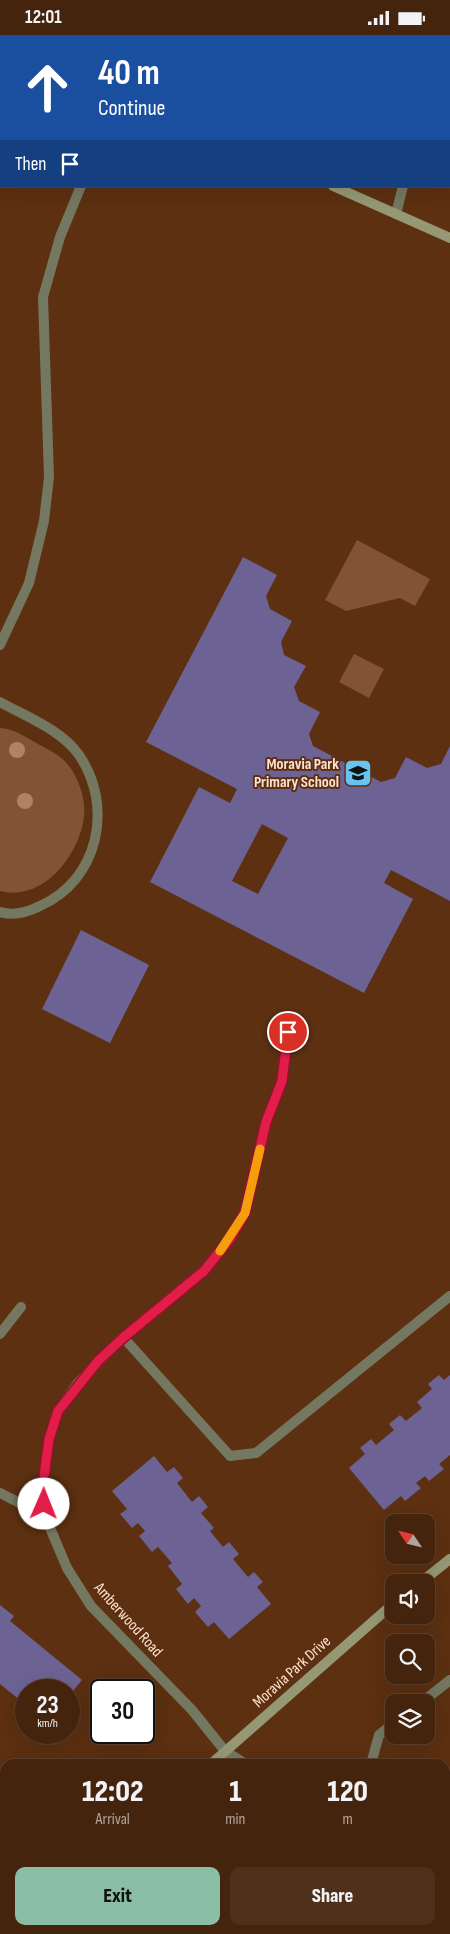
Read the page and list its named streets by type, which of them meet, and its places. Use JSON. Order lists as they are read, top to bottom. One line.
{"streets":{"main road":["Moravia Park Drive"],"street":["Amberwood Road"]},"crossings":[["Amberwood Road","Moravia Park Drive"]],"places":{"school or university":["Moravia Park Primary School"]},"north":"top left","page":{"status":"12:01","turn":["40 m","Continue"],"then":"Then","speed":"23 km/h","limit":"30","eta":["12:02","Arrival","1","min","120","m"],"buttons":["Exit","Share"]}}
